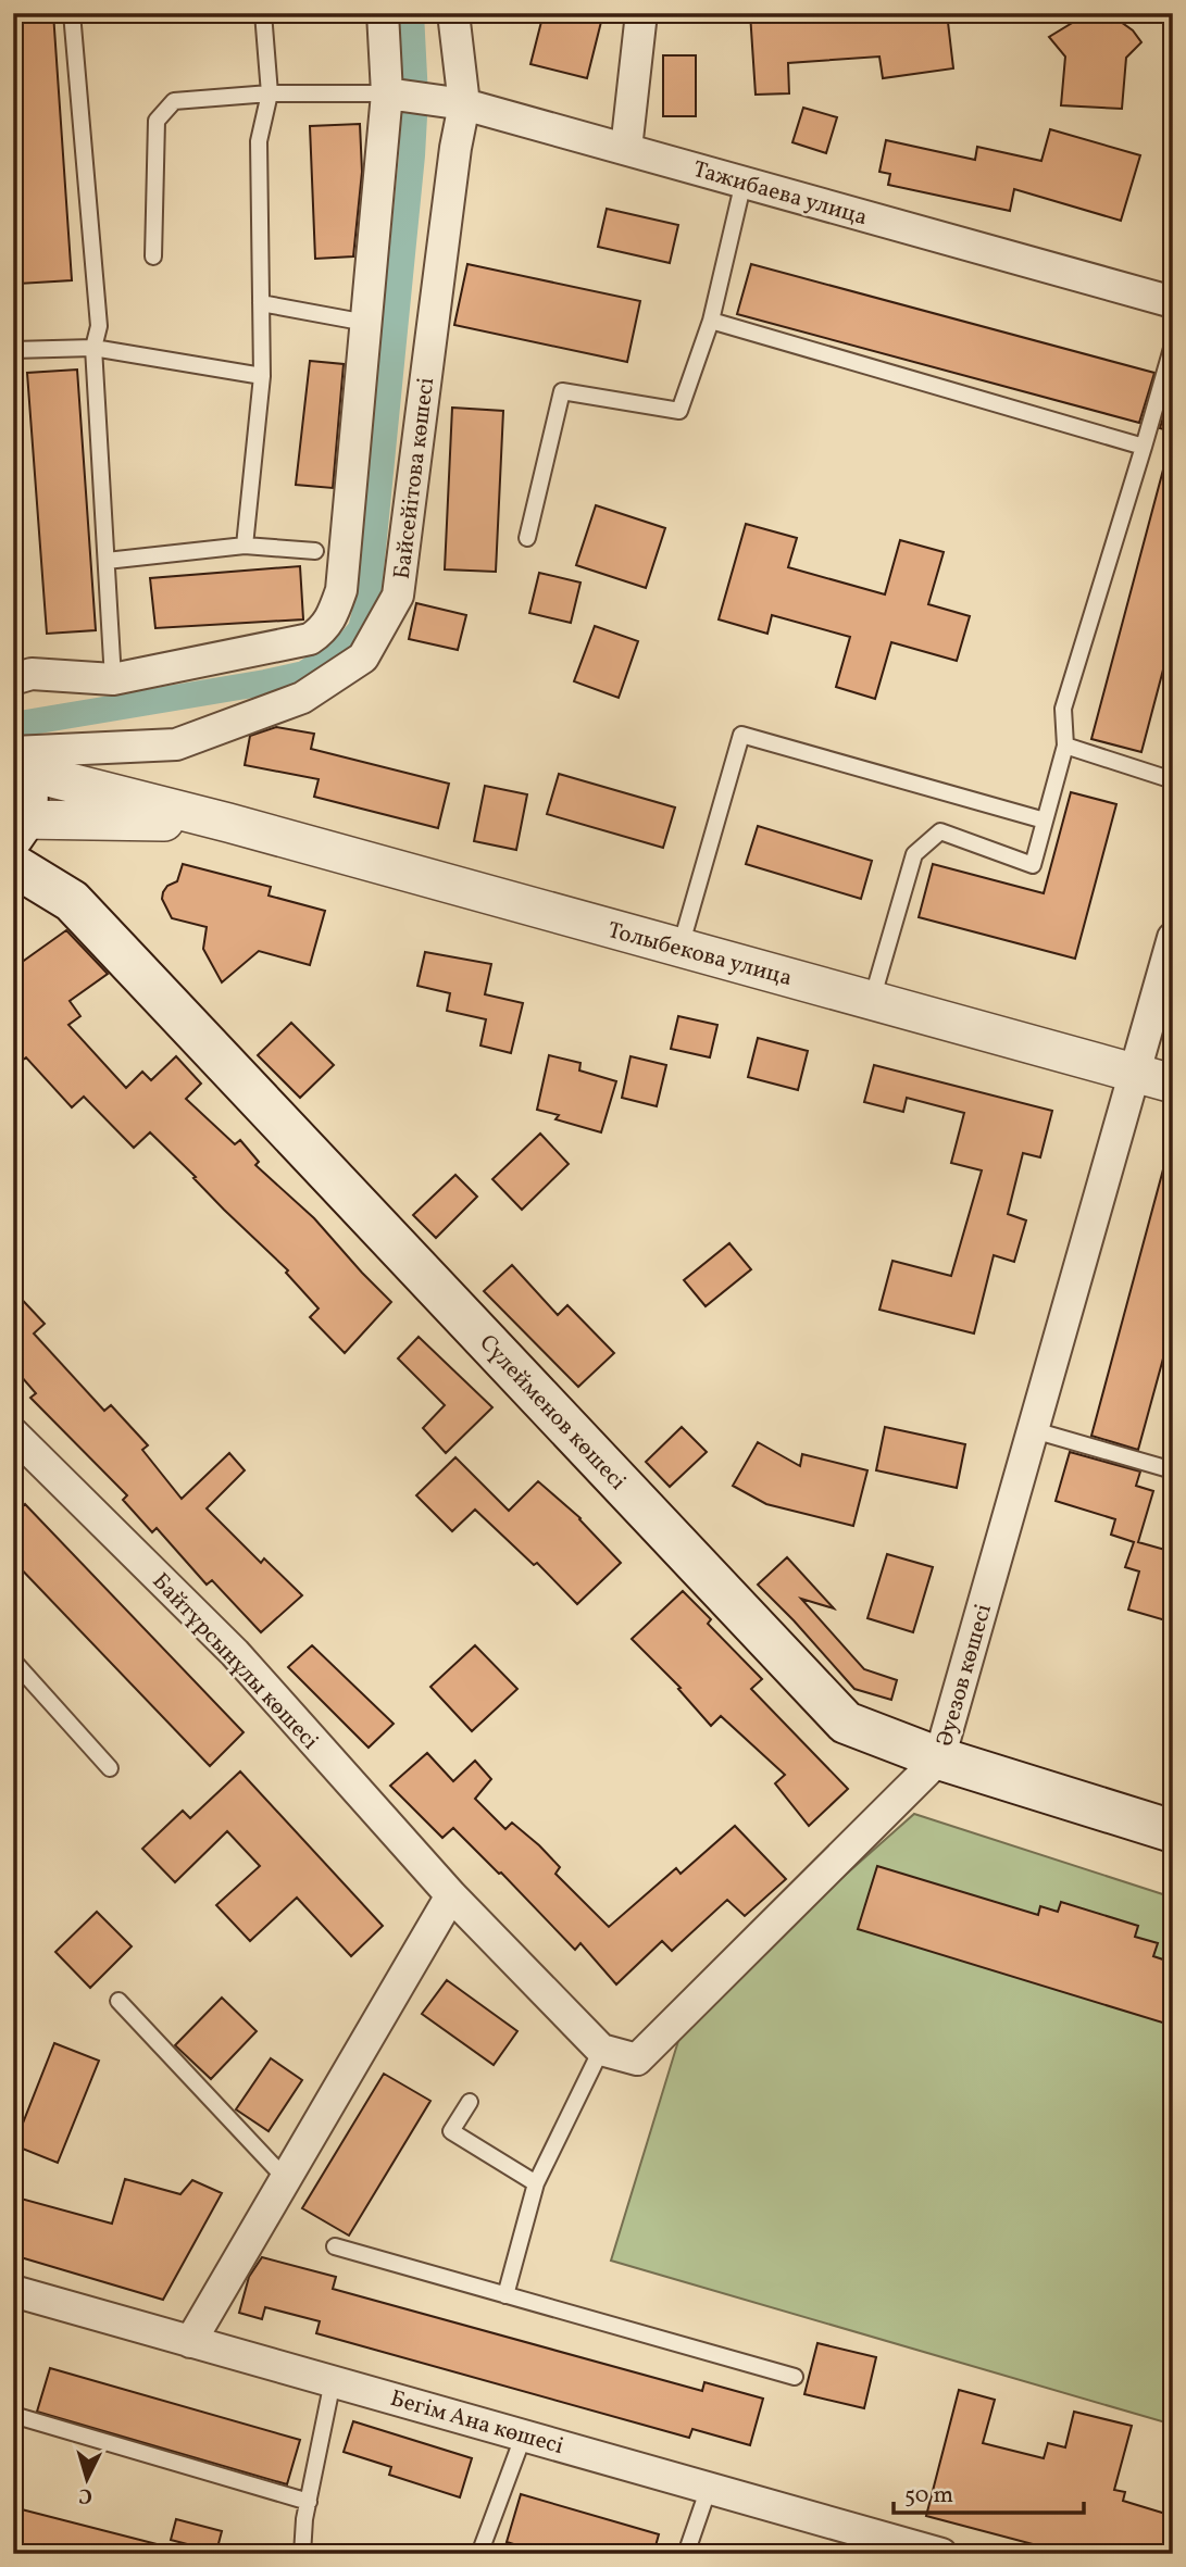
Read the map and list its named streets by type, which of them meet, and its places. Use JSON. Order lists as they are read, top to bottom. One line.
{"streets":{"main road":["Сүлейменов көшесі"],"street":["Тажибаева улица","Байсейітова көшесі","Толыбекова улица","Байтұрсынұлы көшесі","Әуезов көшесі","Бегім Ана көшесі"]},"crossings":[["Тажибаева улица","Байсейітова көшесі"],["Толыбекова улица","Әуезов көшесі"],["Сүлейменов көшесі","Әуезов көшесі"]],"scale_bar":"50 m","north":"bottom"}
